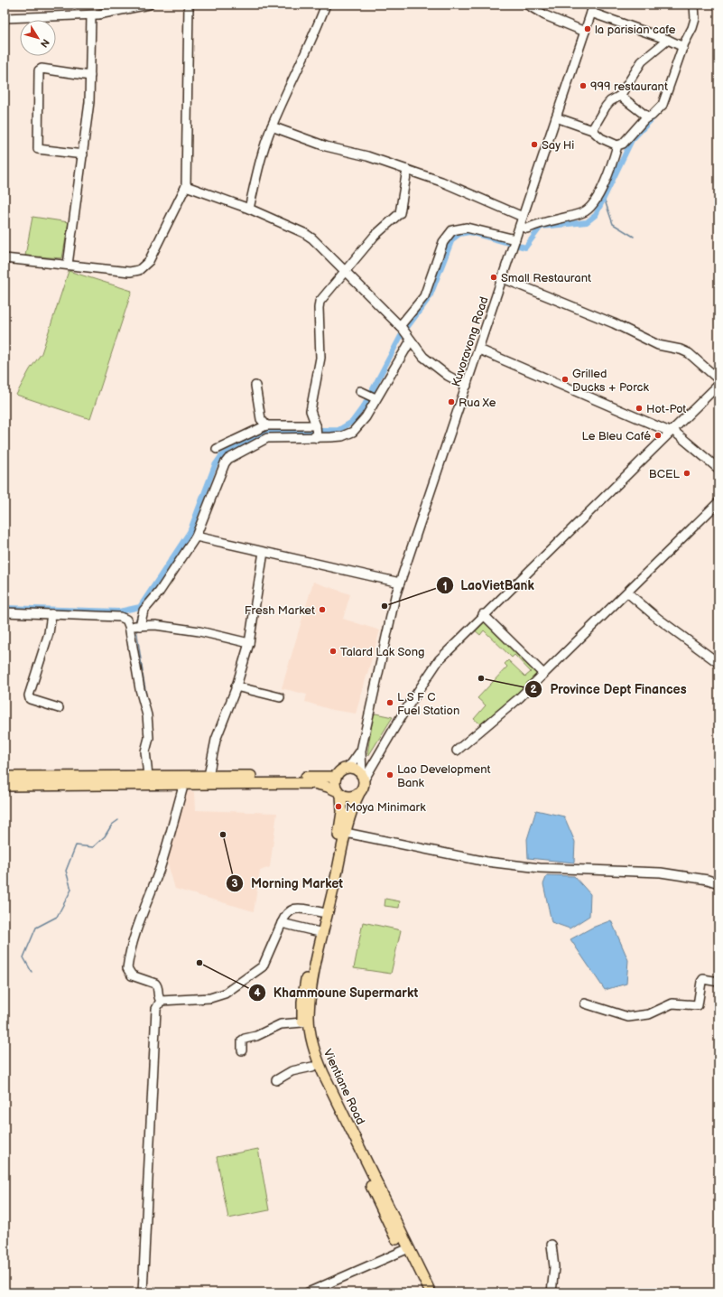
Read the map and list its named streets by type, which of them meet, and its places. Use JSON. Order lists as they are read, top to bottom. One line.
{"streets":{"main road":["Vientiane Road"],"street":["Kuvoravong Road"]},"places":["la parisian cafe","999 restaurant","Say Hi","Small Restaurant","Grilled Ducks + Porck","Rua Xe","Hot-Pot","Le Bleu Café","BCEL","LaoVietBank","Fresh Market","Talard Lak Song","Province Dept Finances","L S F C Fuel Station","Lao Development Bank","Moya Minimark","Morning Market","Khammoune Supermarkt"],"north":"bottom right"}
